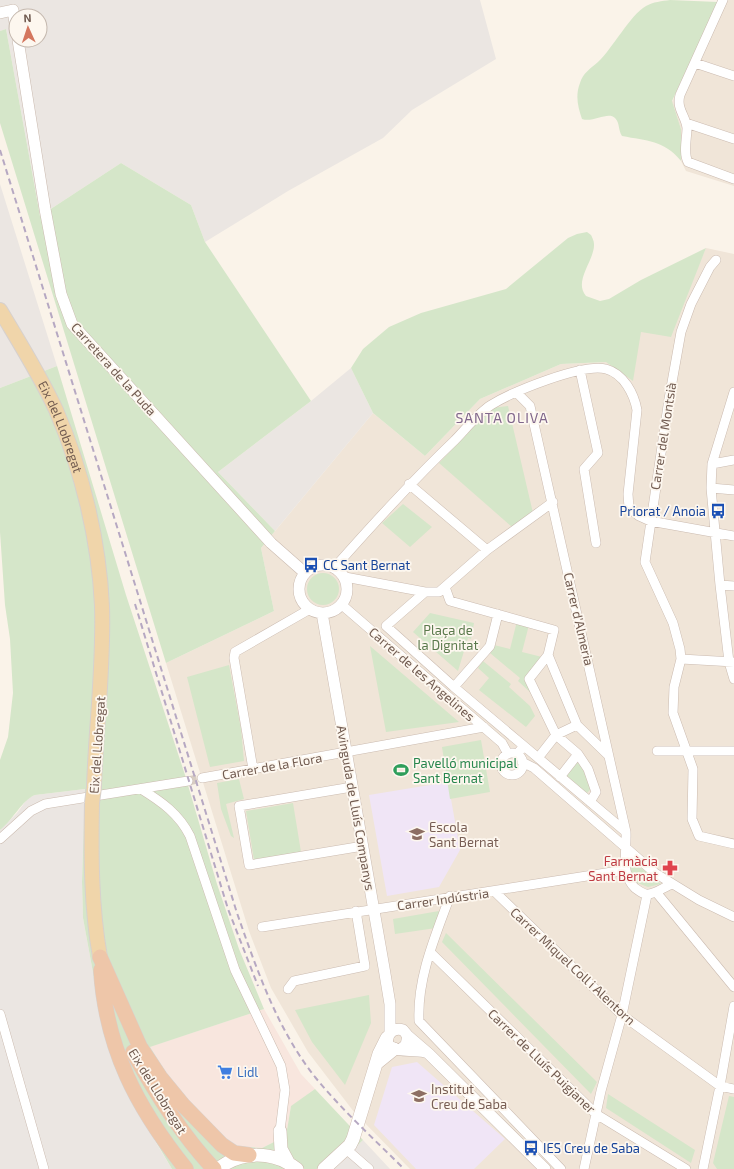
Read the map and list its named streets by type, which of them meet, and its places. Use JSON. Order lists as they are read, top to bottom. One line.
{"streets":{"highway":["Eix del Llobregat"],"street":["Carretera de la Puda","Carrer del Montsià","Carrer d'Almeria","Carrer de les Angelines","Carrer de la Flora","Avinguda de Lluís Companys","Carrer Indústria","Carrer Miquel Coll i Alentorn","Carrer de Lluís Puigjaner"]},"crossings":[["Carretera de la Puda","Carrer de les Angelines"],["Carretera de la Puda","Avinguda de Lluís Companys"],["Carrer d'Almeria","Carrer de les Angelines"],["Carrer d'Almeria","Carrer Indústria"],["Carrer de les Angelines","Carrer de la Flora"],["Carrer de les Angelines","Avinguda de Lluís Companys"],["Carrer de la Flora","Avinguda de Lluís Companys"],["Avinguda de Lluís Companys","Carrer Indústria"],["Carrer Indústria","Carrer Miquel Coll i Alentorn"]],"districts":["SANTA OLIVA"],"parks":["Plaça de la Dignitat"],"places":{"bus stop":["Priorat / Anoia","CC Sant Bernat","IES Creu de Saba"],"sports":["Pavelló municipal Sant Bernat"],"school or university":["Escola Sant Bernat","Institut Creu de Saba"],"pharmacy":["Farmàcia Sant Bernat"],"supermarket":["Lidl"]},"north":"top"}
